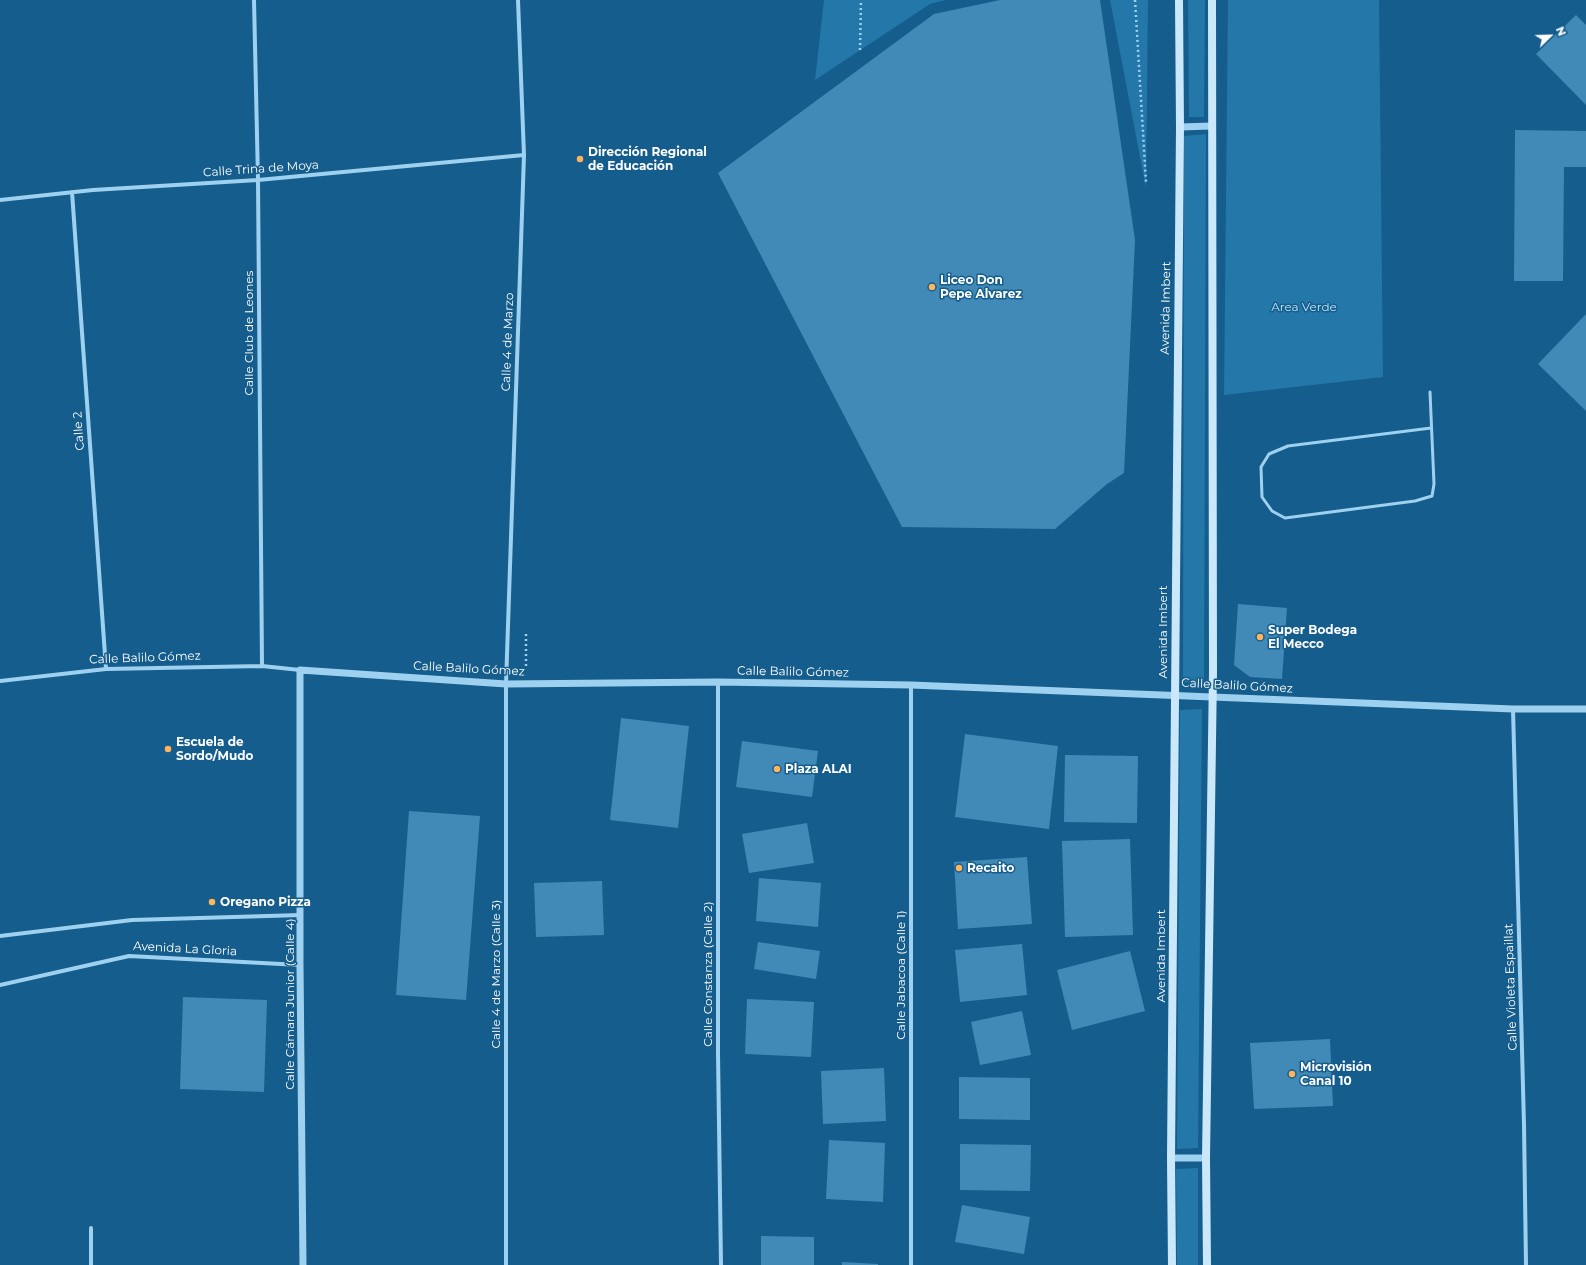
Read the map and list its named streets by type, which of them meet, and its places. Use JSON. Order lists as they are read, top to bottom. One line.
{"streets":{"main road":["Avenida Imbert"],"street":["Calle Trina de Moya","Calle Club de Leones","Calle 4 de Marzo","Calle 2","Calle Balilo Gómez","Avenida La Gloria","Calle 4 de Marzo (Calle 3)","Calle Constanza (Calle 2)","Calle Jabacoa (Calle 1)","Calle Violeta Espaillat","Calle Cámara Junior (Calle 4)"]},"crossings":[["Calle Trina de Moya","Calle Club de Leones"],["Calle Trina de Moya","Calle 4 de Marzo"],["Calle Trina de Moya","Calle 2"],["Avenida Imbert","Calle Balilo Gómez"],["Calle Club de Leones","Calle Balilo Gómez"],["Calle 4 de Marzo","Calle Balilo Gómez"],["Calle 4 de Marzo","Calle 4 de Marzo (Calle 3)"],["Calle 2","Calle Balilo Gómez"],["Calle Balilo Gómez","Calle 4 de Marzo (Calle 3)"],["Calle Balilo Gómez","Calle Constanza (Calle 2)"],["Calle Balilo Gómez","Calle Jabacoa (Calle 1)"],["Calle Balilo Gómez","Calle Violeta Espaillat"],["Calle Balilo Gómez","Calle Cámara Junior (Calle 4)"],["Avenida La Gloria","Calle Cámara Junior (Calle 4)"]],"parks":["Area Verde"],"places":["Dirección Regional de Educación","Liceo Don Pepe Alvarez","Super Bodega El Mecco","Escuela de Sordo/Mudo","Plaza ALAI","Recaito","Oregano Pizza","Microvisión Canal 10"],"north":"top right"}
